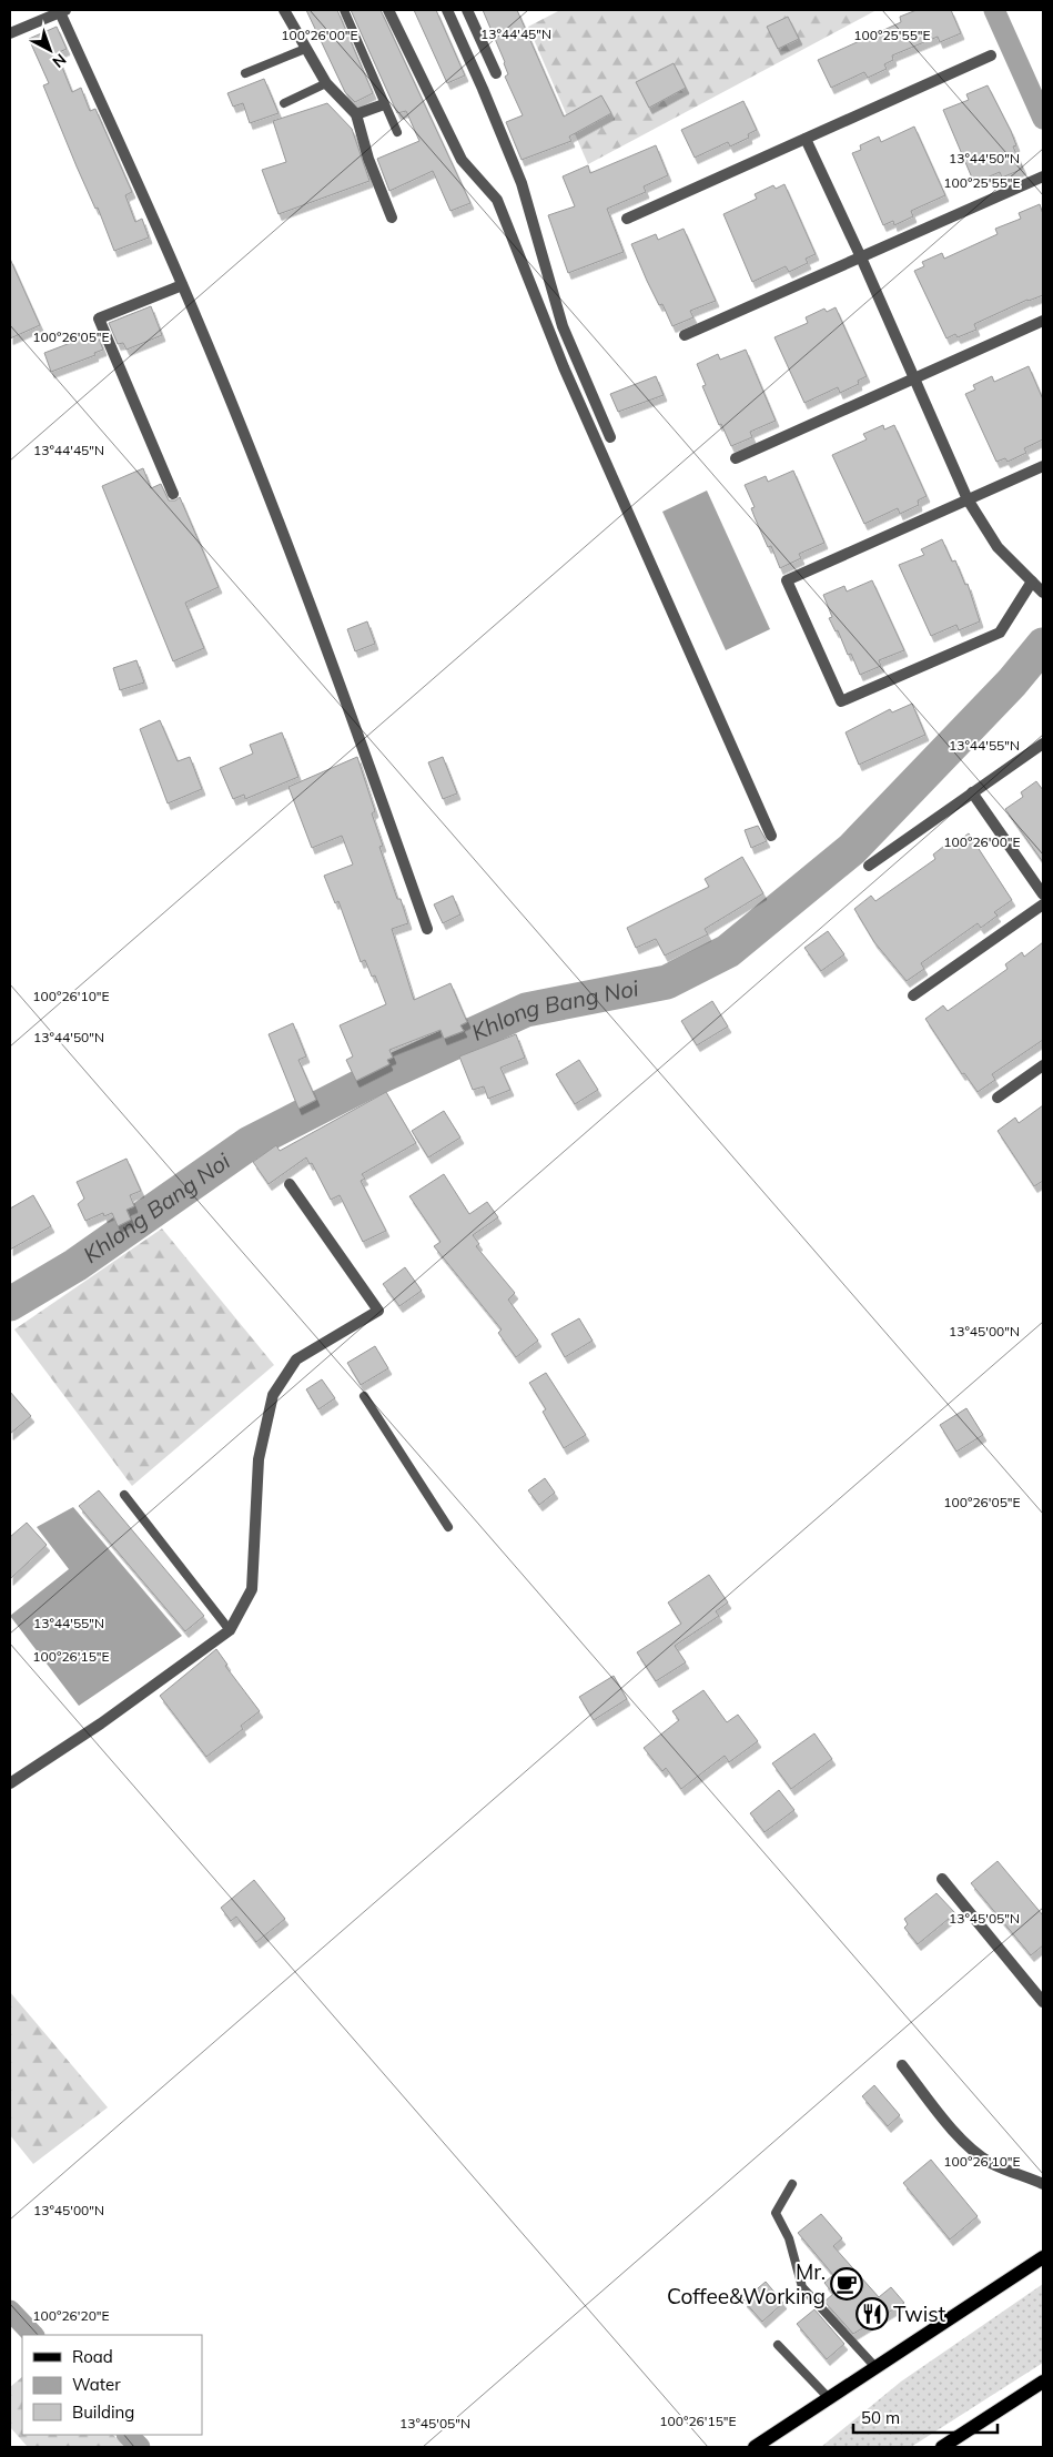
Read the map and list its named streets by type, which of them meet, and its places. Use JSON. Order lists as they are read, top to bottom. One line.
{"water":["Khlong Bang Noi"],"places":{"cafe":["Mr. Coffee&Working"],"restaurant":["Twist"]},"legend":["Road","Water","Building"],"scale_bar":"50 m","north":"bottom right","coordinates":["13°44'45\"N","100°26'00\"E","100°25'55\"E","13°44'50\"N","100°26'05\"E","13°44'55\"N","100°26'10\"E","13°45'00\"N","100°26'15\"E","13°45'05\"N","100°26'20\"E"]}
